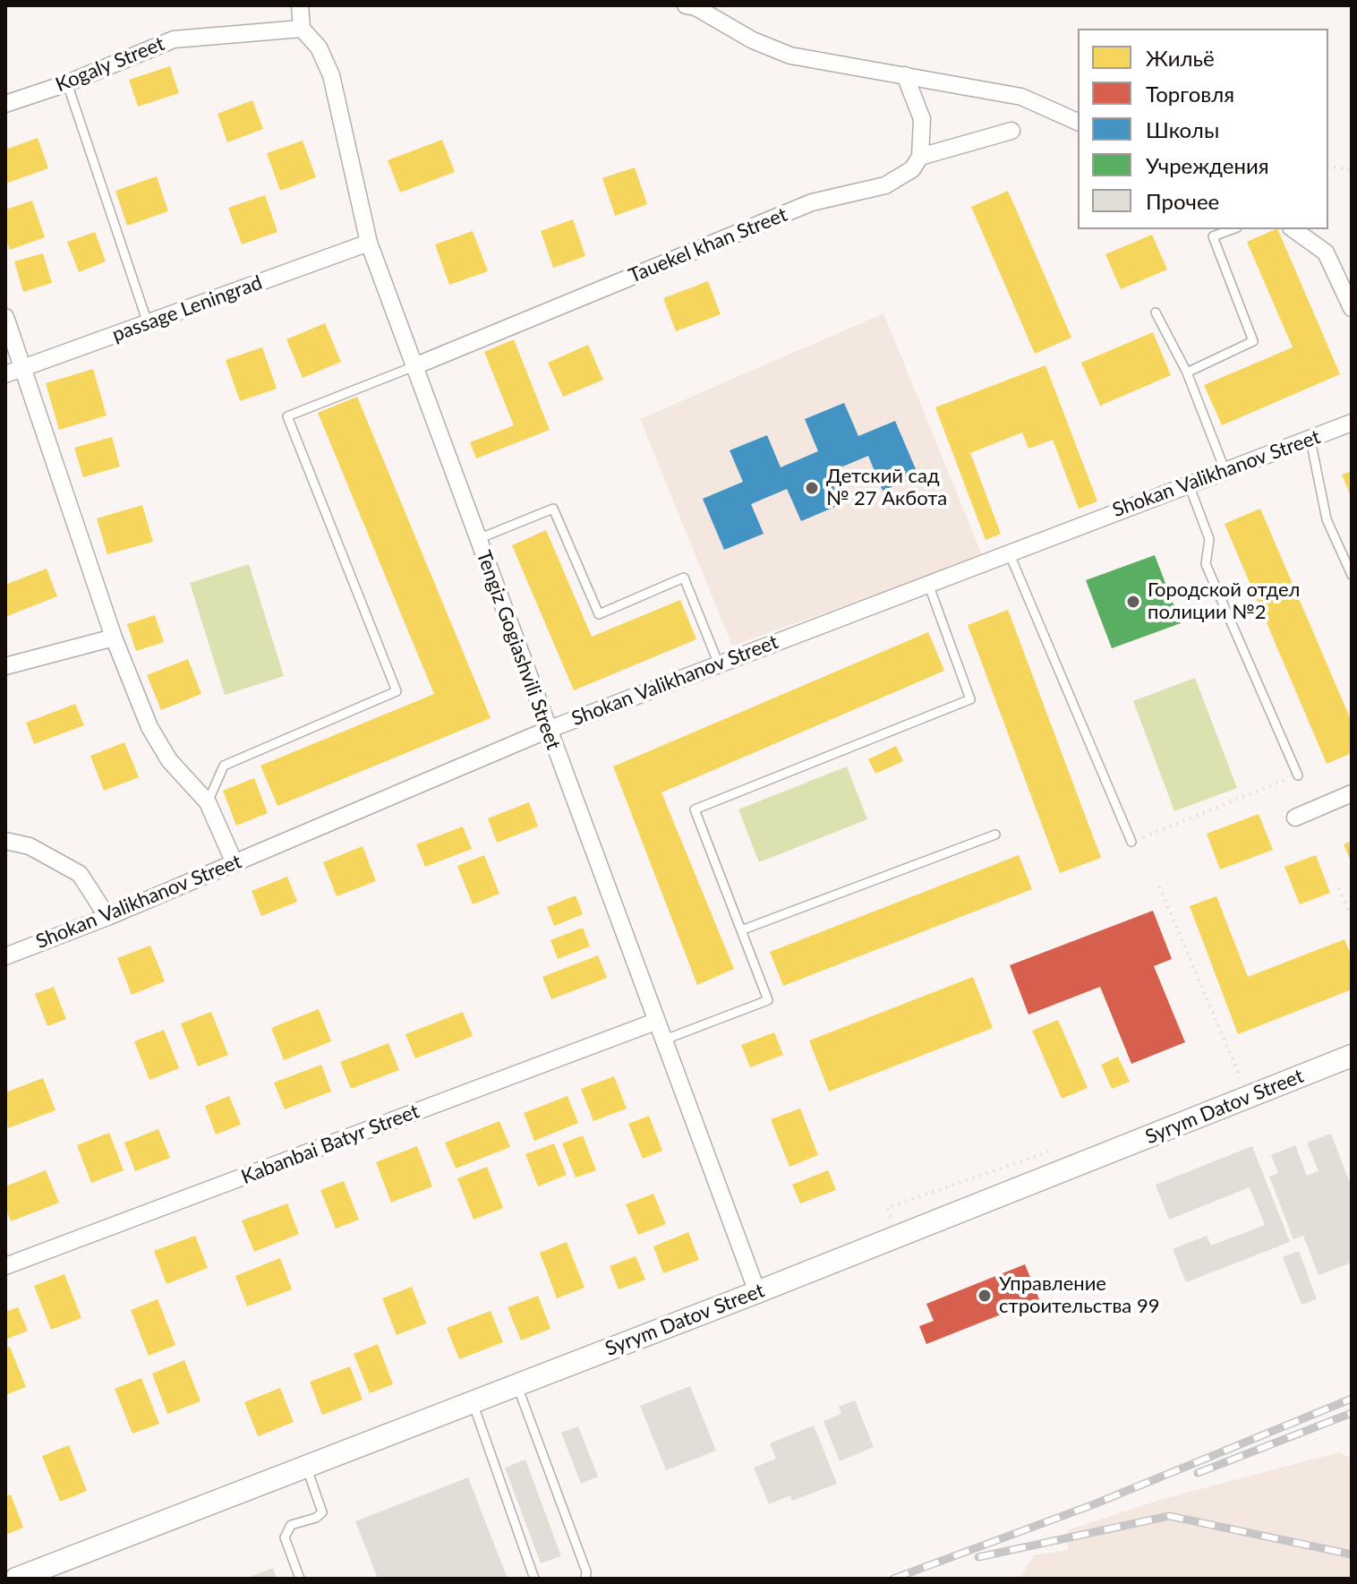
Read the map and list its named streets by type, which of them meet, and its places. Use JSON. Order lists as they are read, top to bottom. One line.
{"streets":{"main road":["Syrym Datov Street"],"street":["Kogaly Street","Tauekel khan Street","passage Leningrad","Shokan Valikhanov Street","Tengiz Gogiashvili Street","Kabanbai Batyr Street"]},"crossings":[["Kogaly Street","Tengiz Gogiashvili Street"],["Tauekel khan Street","Tengiz Gogiashvili Street"],["passage Leningrad","Tengiz Gogiashvili Street"],["Shokan Valikhanov Street","Tengiz Gogiashvili Street"],["Tengiz Gogiashvili Street","Syrym Datov Street"],["Tengiz Gogiashvili Street","Kabanbai Batyr Street"]],"places":["Детский сад № 27 Акбота","Городской отдел полиции №2","Управление строительства 99"],"legend":["Жильё","Торговля","Школы","Учреждения","Прочее"]}
